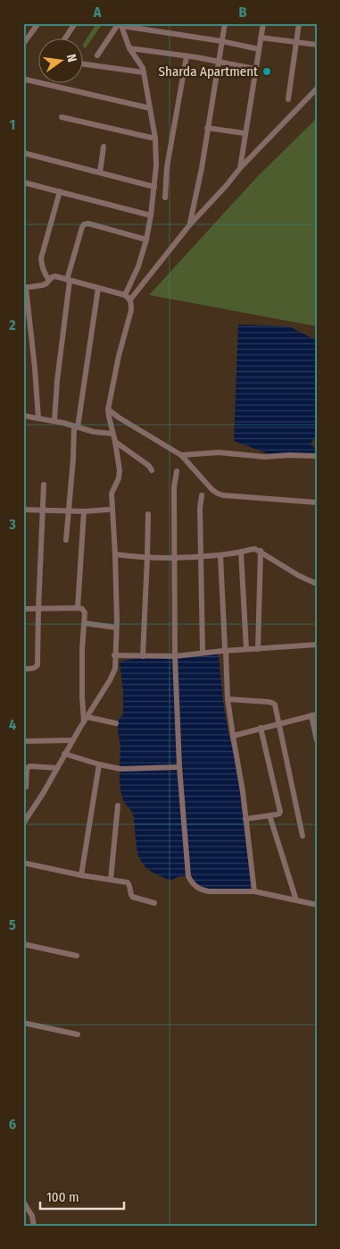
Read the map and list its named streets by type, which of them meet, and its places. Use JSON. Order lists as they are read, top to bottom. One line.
{"places":["Sharda Apartment"],"scale_bar":"100 m","north":"right","grid":{"columns":["A","B"],"rows":["1","2","3","4","5","6"]}}
